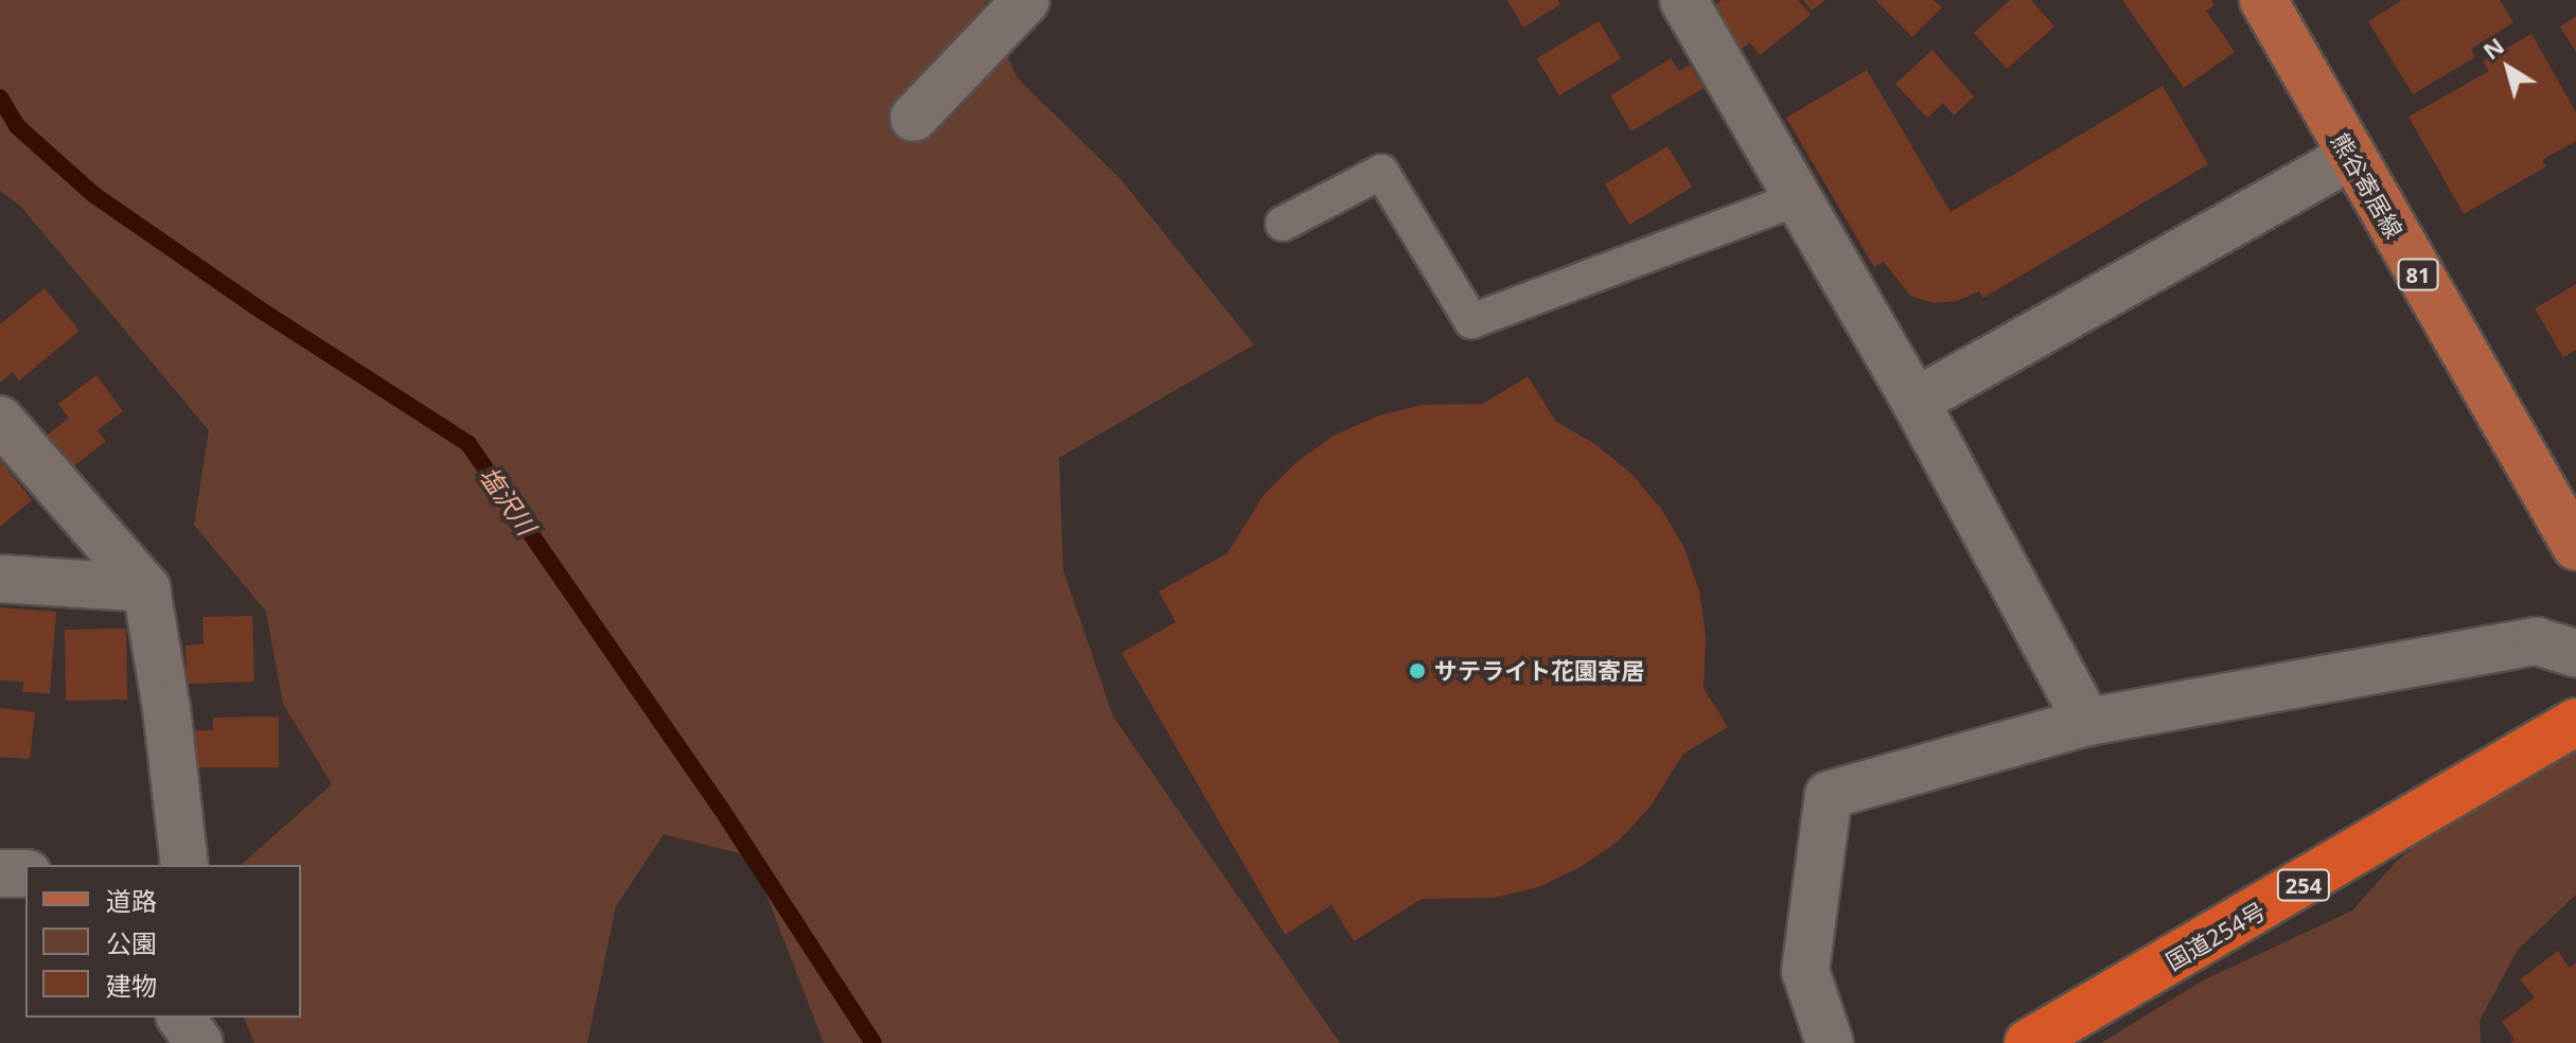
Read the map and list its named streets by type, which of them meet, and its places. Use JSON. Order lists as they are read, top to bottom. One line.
{"streets":{"highway":["254","国道254号"],"main road":["熊谷寄居線","81"]},"water":["塩沢川"],"places":["サテライト花園寄居"],"legend":["道路","公園","建物"],"north":"top left"}
